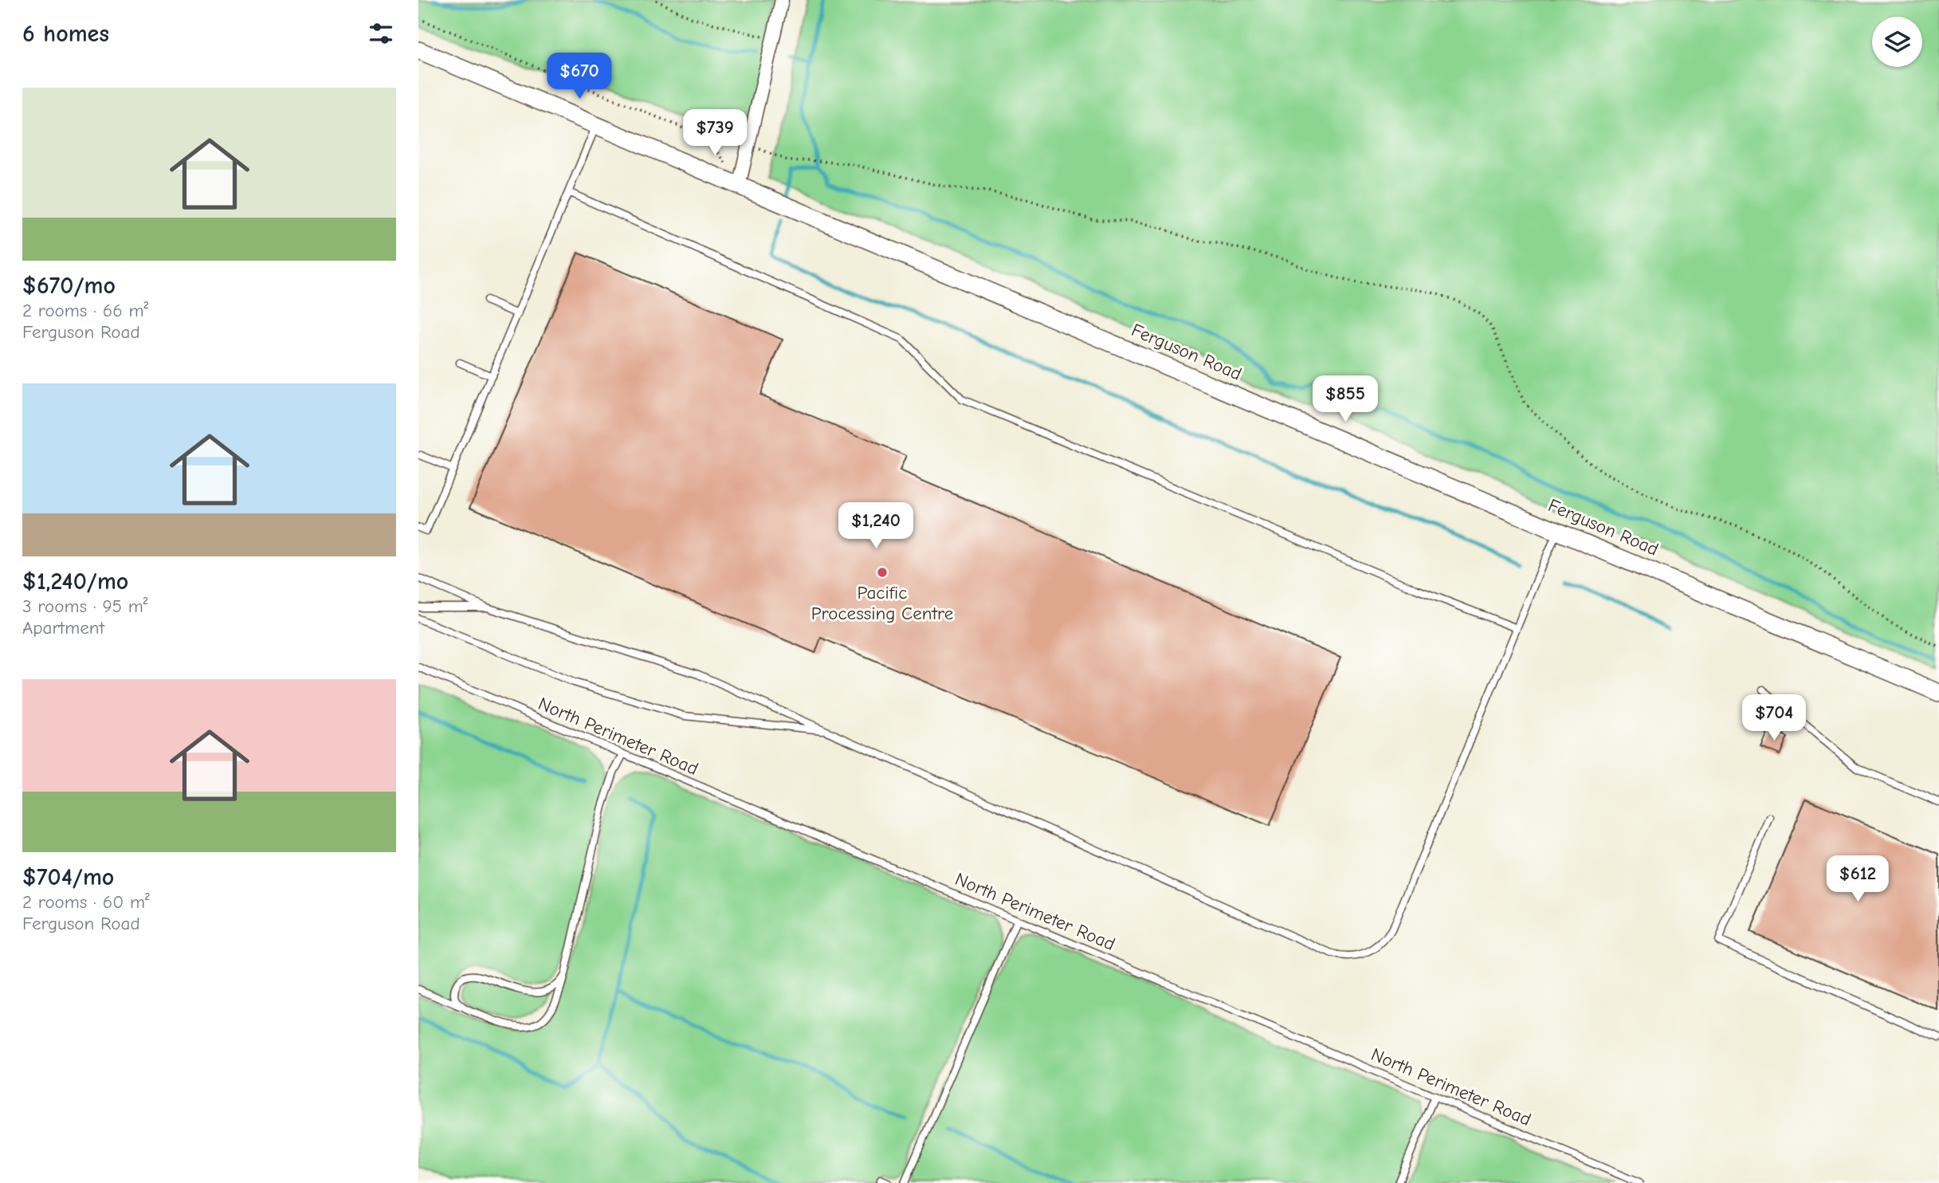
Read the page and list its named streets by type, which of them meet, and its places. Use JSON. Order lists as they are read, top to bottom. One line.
{"streets":{"street":["Ferguson Road"],"lane":["North Perimeter Road"]},"places":["Pacific Processing Centre"],"page":{"heading":"6 homes","price":["$670","$739","$855","$1,240","$704","$612"],"list":[{"name":"$670/mo","note":"2 rooms · 66 m² · Ferguson Road"},{"name":"$1,240/mo","note":"3 rooms · 95 m² · Apartment"},{"name":"$704/mo","note":"2 rooms · 60 m² · Ferguson Road"}]}}
